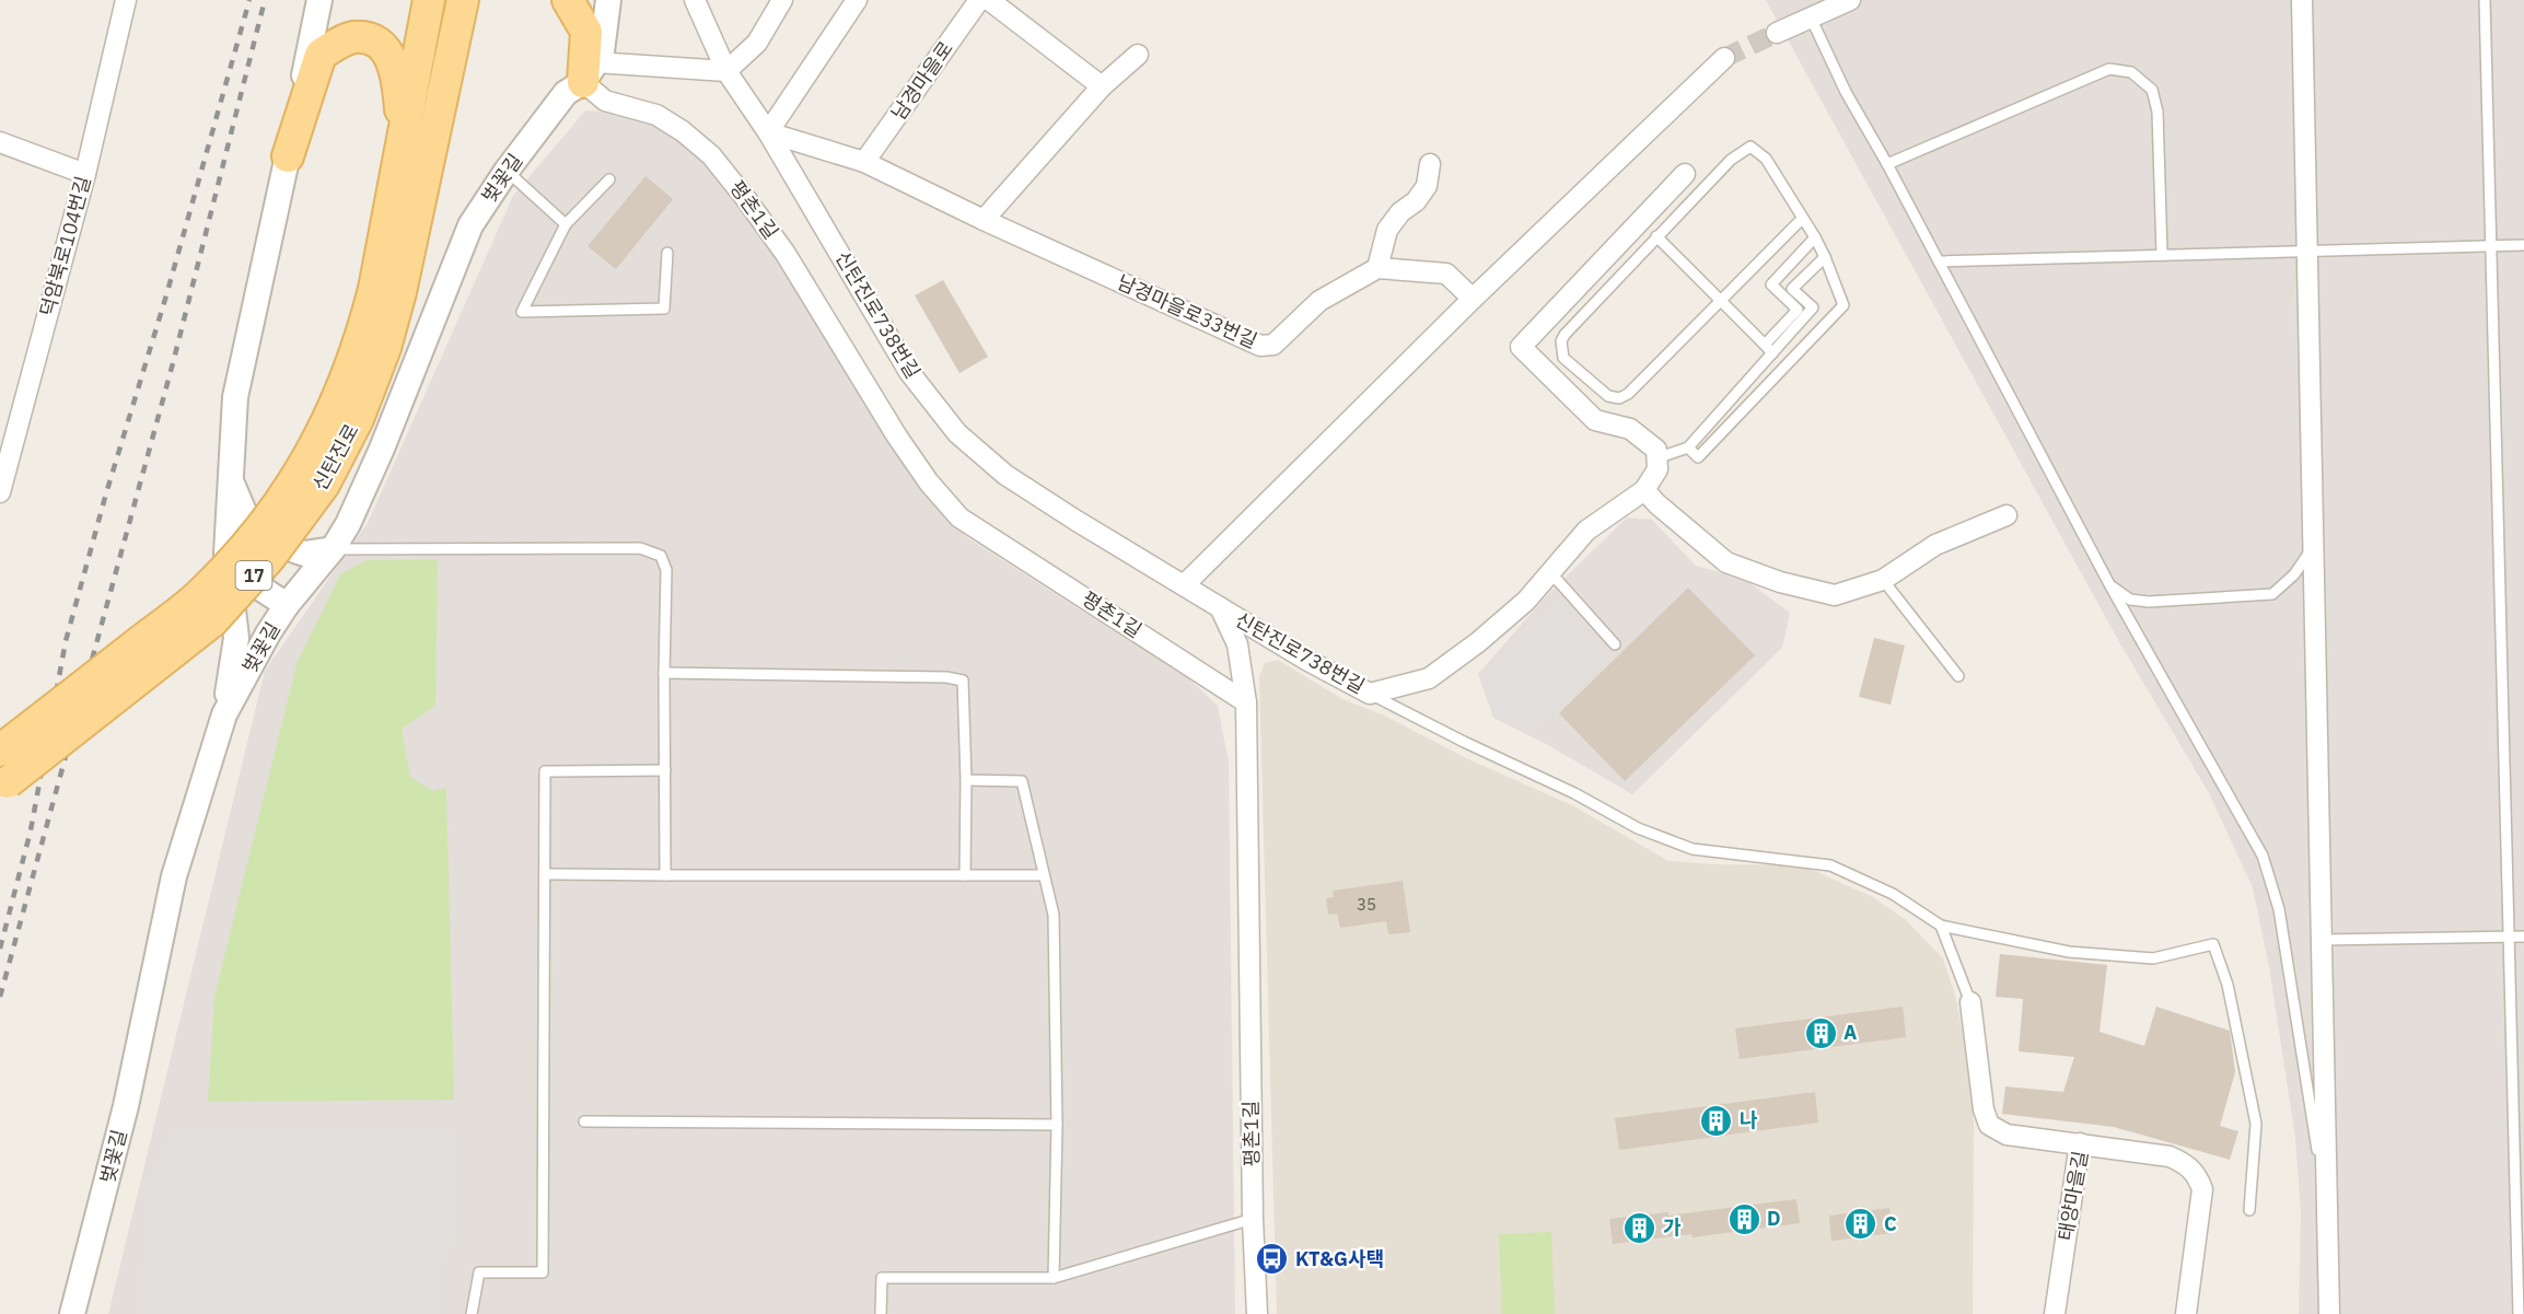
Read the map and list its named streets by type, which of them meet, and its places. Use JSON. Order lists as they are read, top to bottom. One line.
{"streets":{"main road":["신탄진로","17"],"street":["남경마을로","벚꽃길","평촌1길","덕암북로104번길","남경마을로33번길","신탄진로738번길","태양마을길"]},"crossings":[["벚꽃길","평촌1길"]],"places":{"building":["A","나","D","C","가"],"bus stop":["KT&G사택"]},"house_numbers":["35"]}
